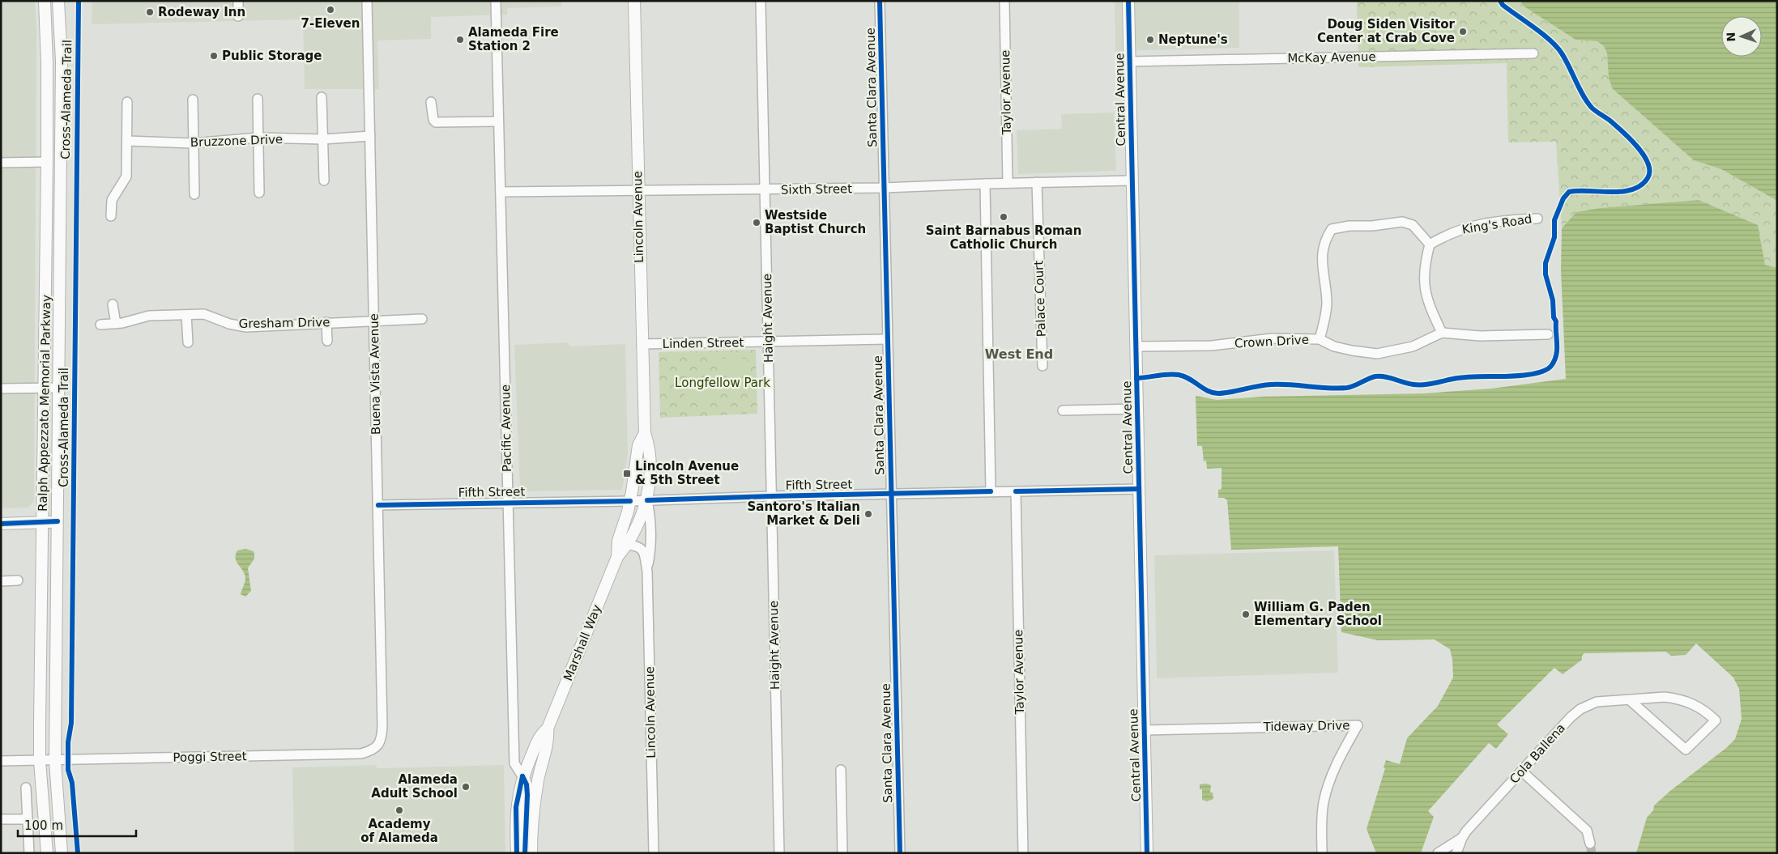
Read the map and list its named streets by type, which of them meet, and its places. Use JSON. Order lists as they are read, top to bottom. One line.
{"streets":{"street":["McKay Avenue","Santa Clara Avenue","Taylor Avenue","Central Avenue","Bruzzone Drive","Sixth Street","Lincoln Avenue","King's Road","Palace Court","Haight Avenue","Gresham Drive","Crown Drive","Linden Street","Buena Vista Avenue","Ralph Appezzato Memorial Parkway","Pacific Avenue","Fifth Street","Marshall Way","Tideway Drive","Cola Ballena","Poggi Street"],"cycle path":["Cross-Alameda Trail"]},"crossings":[["McKay Avenue","Central Avenue"],["Santa Clara Avenue","Sixth Street"],["Santa Clara Avenue","Linden Street"],["Santa Clara Avenue","Fifth Street"],["Taylor Avenue","Sixth Street"],["Taylor Avenue","Fifth Street"],["Central Avenue","Sixth Street"],["Central Avenue","Crown Drive"],["Central Avenue","Fifth Street"],["Central Avenue","Tideway Drive"],["Bruzzone Drive","Buena Vista Avenue"],["Sixth Street","Lincoln Avenue"],["Sixth Street","Palace Court"],["Sixth Street","Haight Avenue"],["Sixth Street","Pacific Avenue"],["Lincoln Avenue","Linden Street"],["Lincoln Avenue","Fifth Street"],["Lincoln Avenue","Marshall Way"],["Haight Avenue","Linden Street"],["Haight Avenue","Fifth Street"],["Gresham Drive","Buena Vista Avenue"],["Buena Vista Avenue","Fifth Street"],["Buena Vista Avenue","Poggi Street"],["Ralph Appezzato Memorial Parkway","Poggi Street"],["Pacific Avenue","Fifth Street"],["Pacific Avenue","Marshall Way"],["Fifth Street","Marshall Way"]],"districts":["West End"],"parks":["Longfellow Park"],"places":{"other":["7-Eleven","Rodeway Inn","Doug Siden Visitor Center at Crab Cove","Alameda Fire Station 2","Neptune's","Public Storage","Saint Barnabus Roman Catholic Church","Westside Baptist Church","Santoro's Italian Market & Deli","William G. Paden Elementary School","Alameda Adult School","Academy of Alameda"],"transit":["Lincoln Avenue & 5th Street"]},"scale_bar":"100 m","north":"left"}
